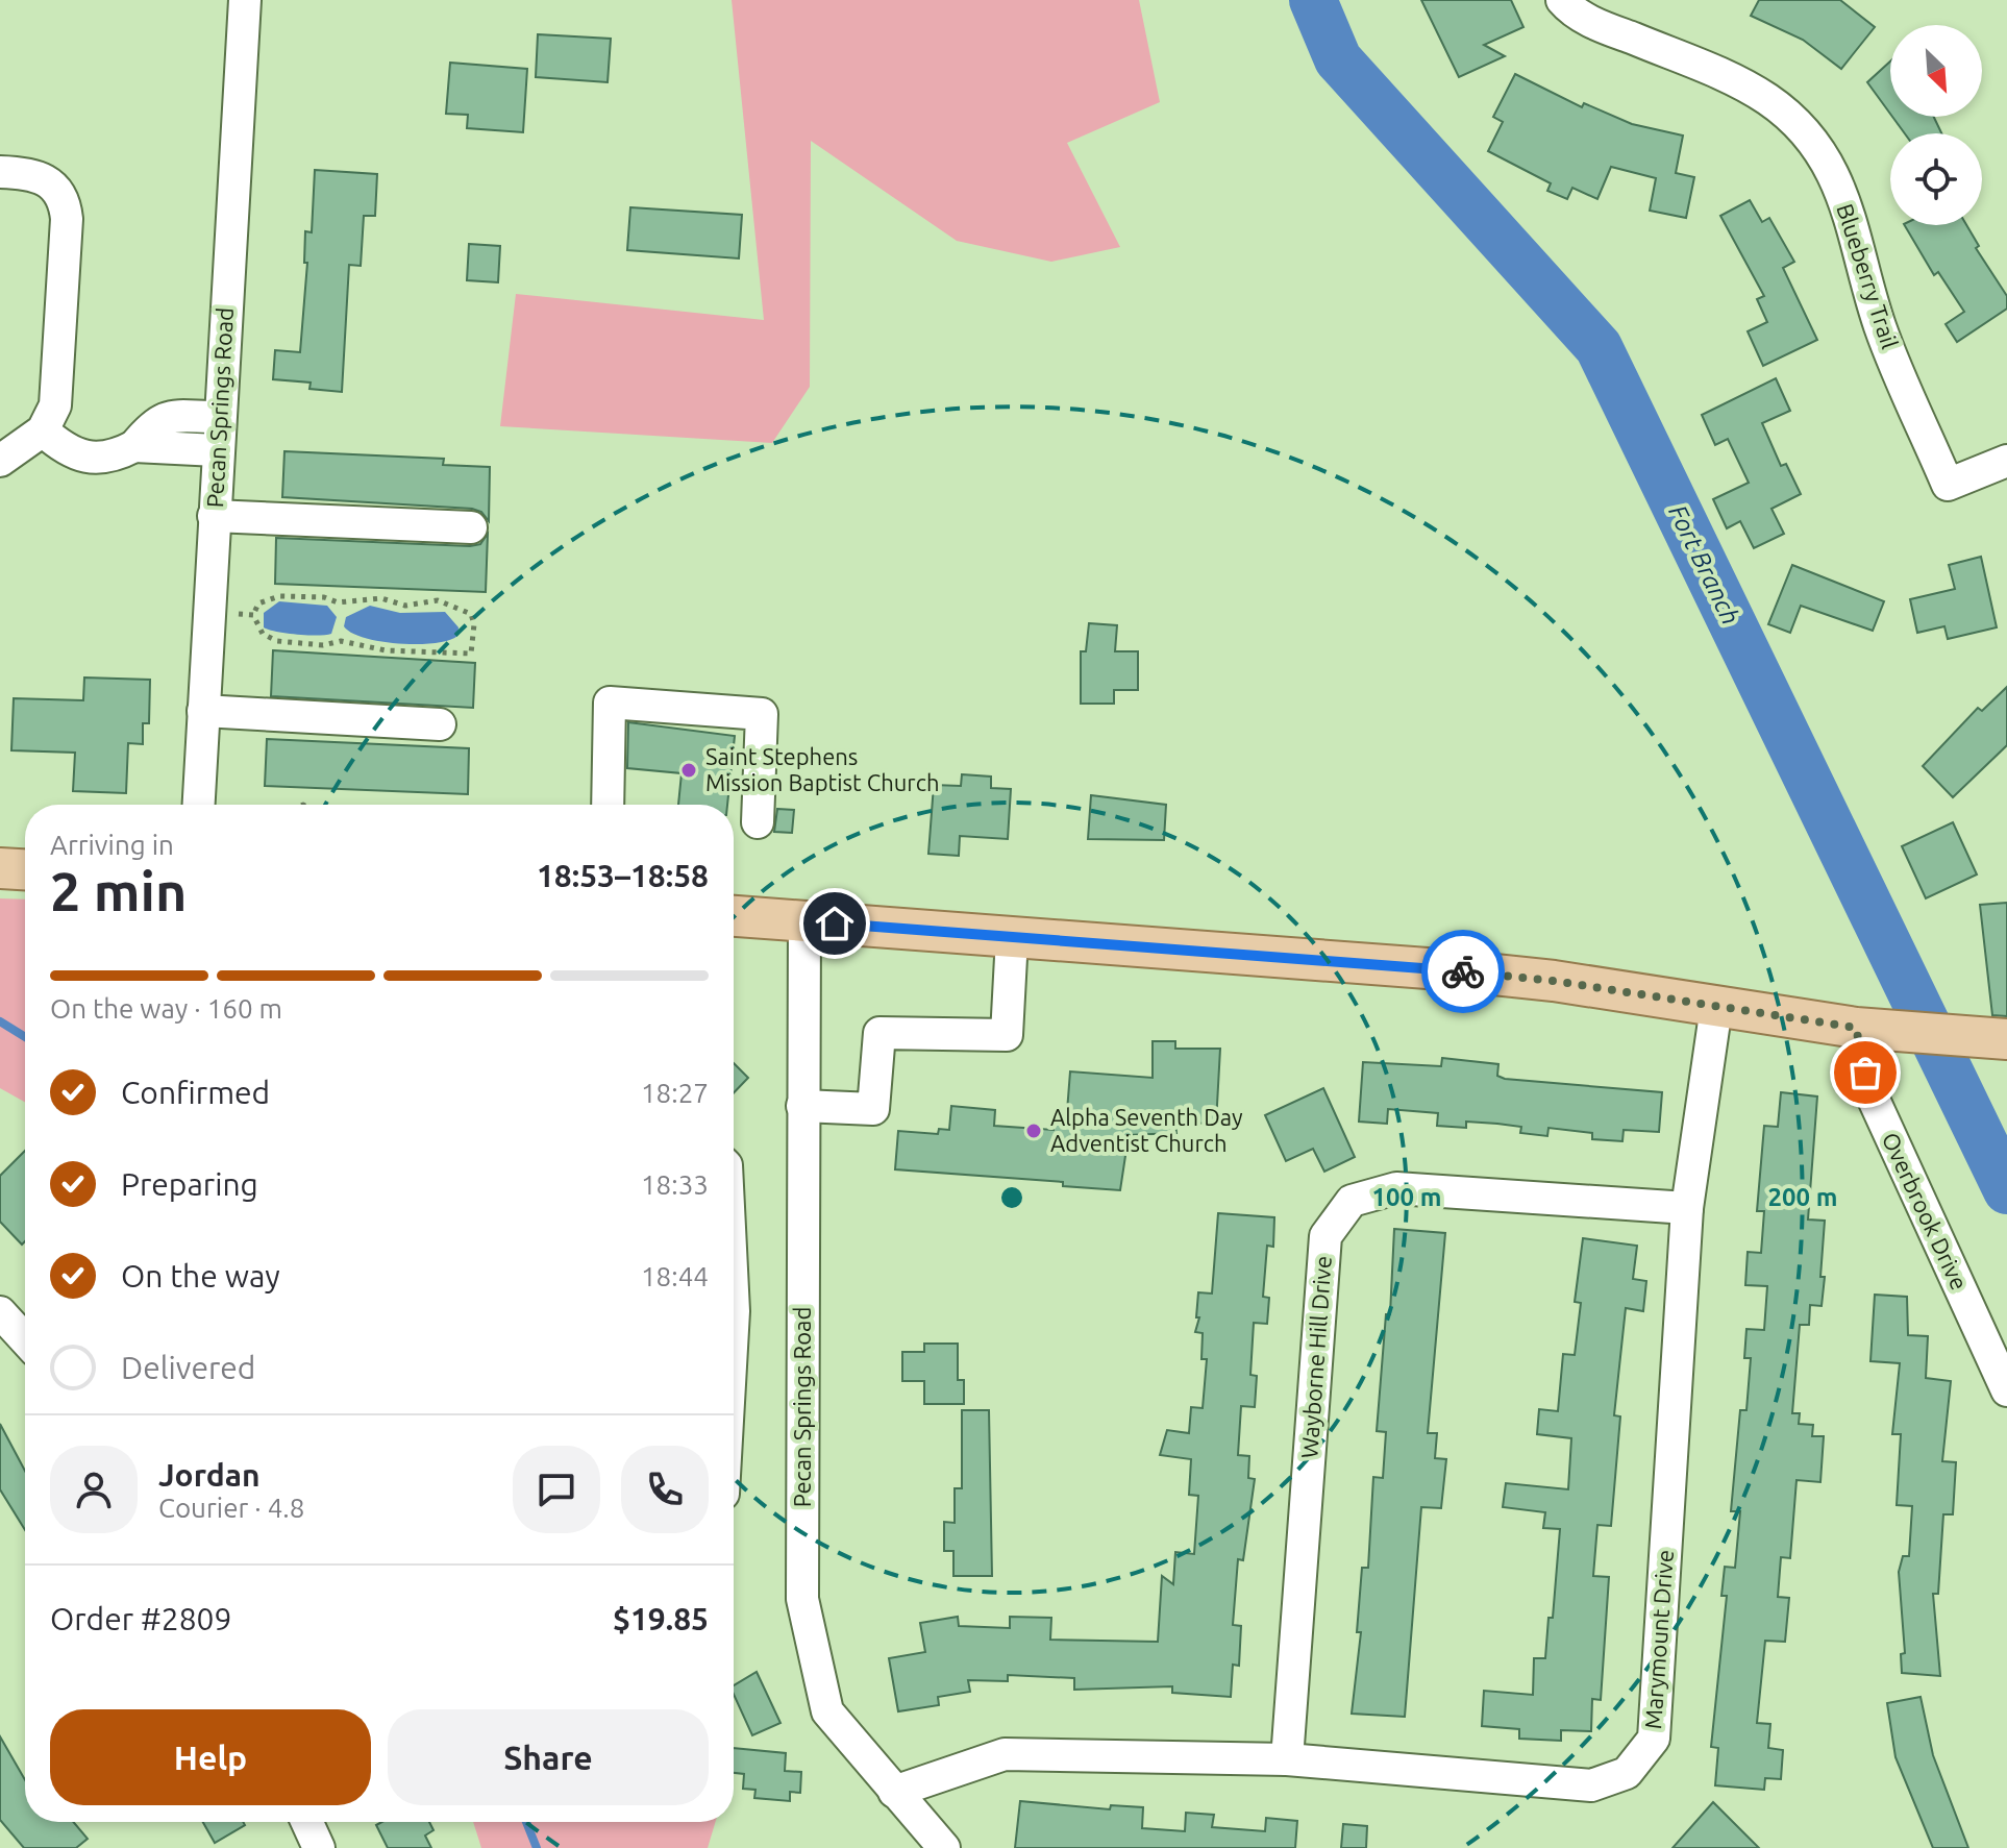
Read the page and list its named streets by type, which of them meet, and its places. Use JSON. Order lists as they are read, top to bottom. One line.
{"streets":{"street":["Blueberry Trail","Pecan Springs Road","Overbrook Drive","Wayborne Hill Drive","Marymount Drive"]},"crossings":[["Pecan Springs Road","Marymount Drive"],["Wayborne Hill Drive","Marymount Drive"]],"water":["Fort Branch"],"places":["Saint Stephens Mission Baptist Church","Alpha Seventh Day Adventist Church"],"north":"bottom right","page":{"heading":["2 min","Arriving in","18:53–18:58"],"panel":["Jordan","Courier · 4.8","Order #2809","$19.85"],"bar":"On the way · 160 m","list":[["Confirmed","18:27"],["Preparing","18:33"],["On the way","18:44"],"Delivered"],"buttons":["Help","Share"]},"rings":["100 m","200 m"]}
